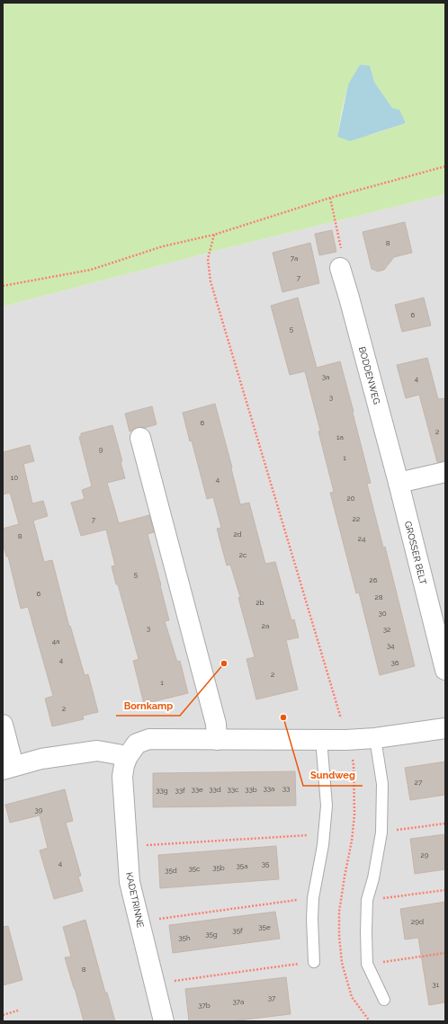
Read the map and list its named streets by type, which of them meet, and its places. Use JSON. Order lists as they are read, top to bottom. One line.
{"streets":{"street":["BODDENWEG","GROSSER BELT","KADETRINNE"]},"crossings":[["BODDENWEG","GROSSER BELT"]],"places":["Bornkamp","Sundweg"],"house_numbers":["8","7a","7","6","5","3a","4","3","6","2","1a","9","1","10","4","20","22","7","2d","8","24","2c","5","26","6","28","2b","30","2a","3","32","4a","34","4","36","2","1","2","27","33a","33","33e","33d","33c","33b","33g","33f","39","29","4","35","35a","35b","35c","35d","29d","35e","35f","35g","35h","8","31","37","37a","37b"]}
